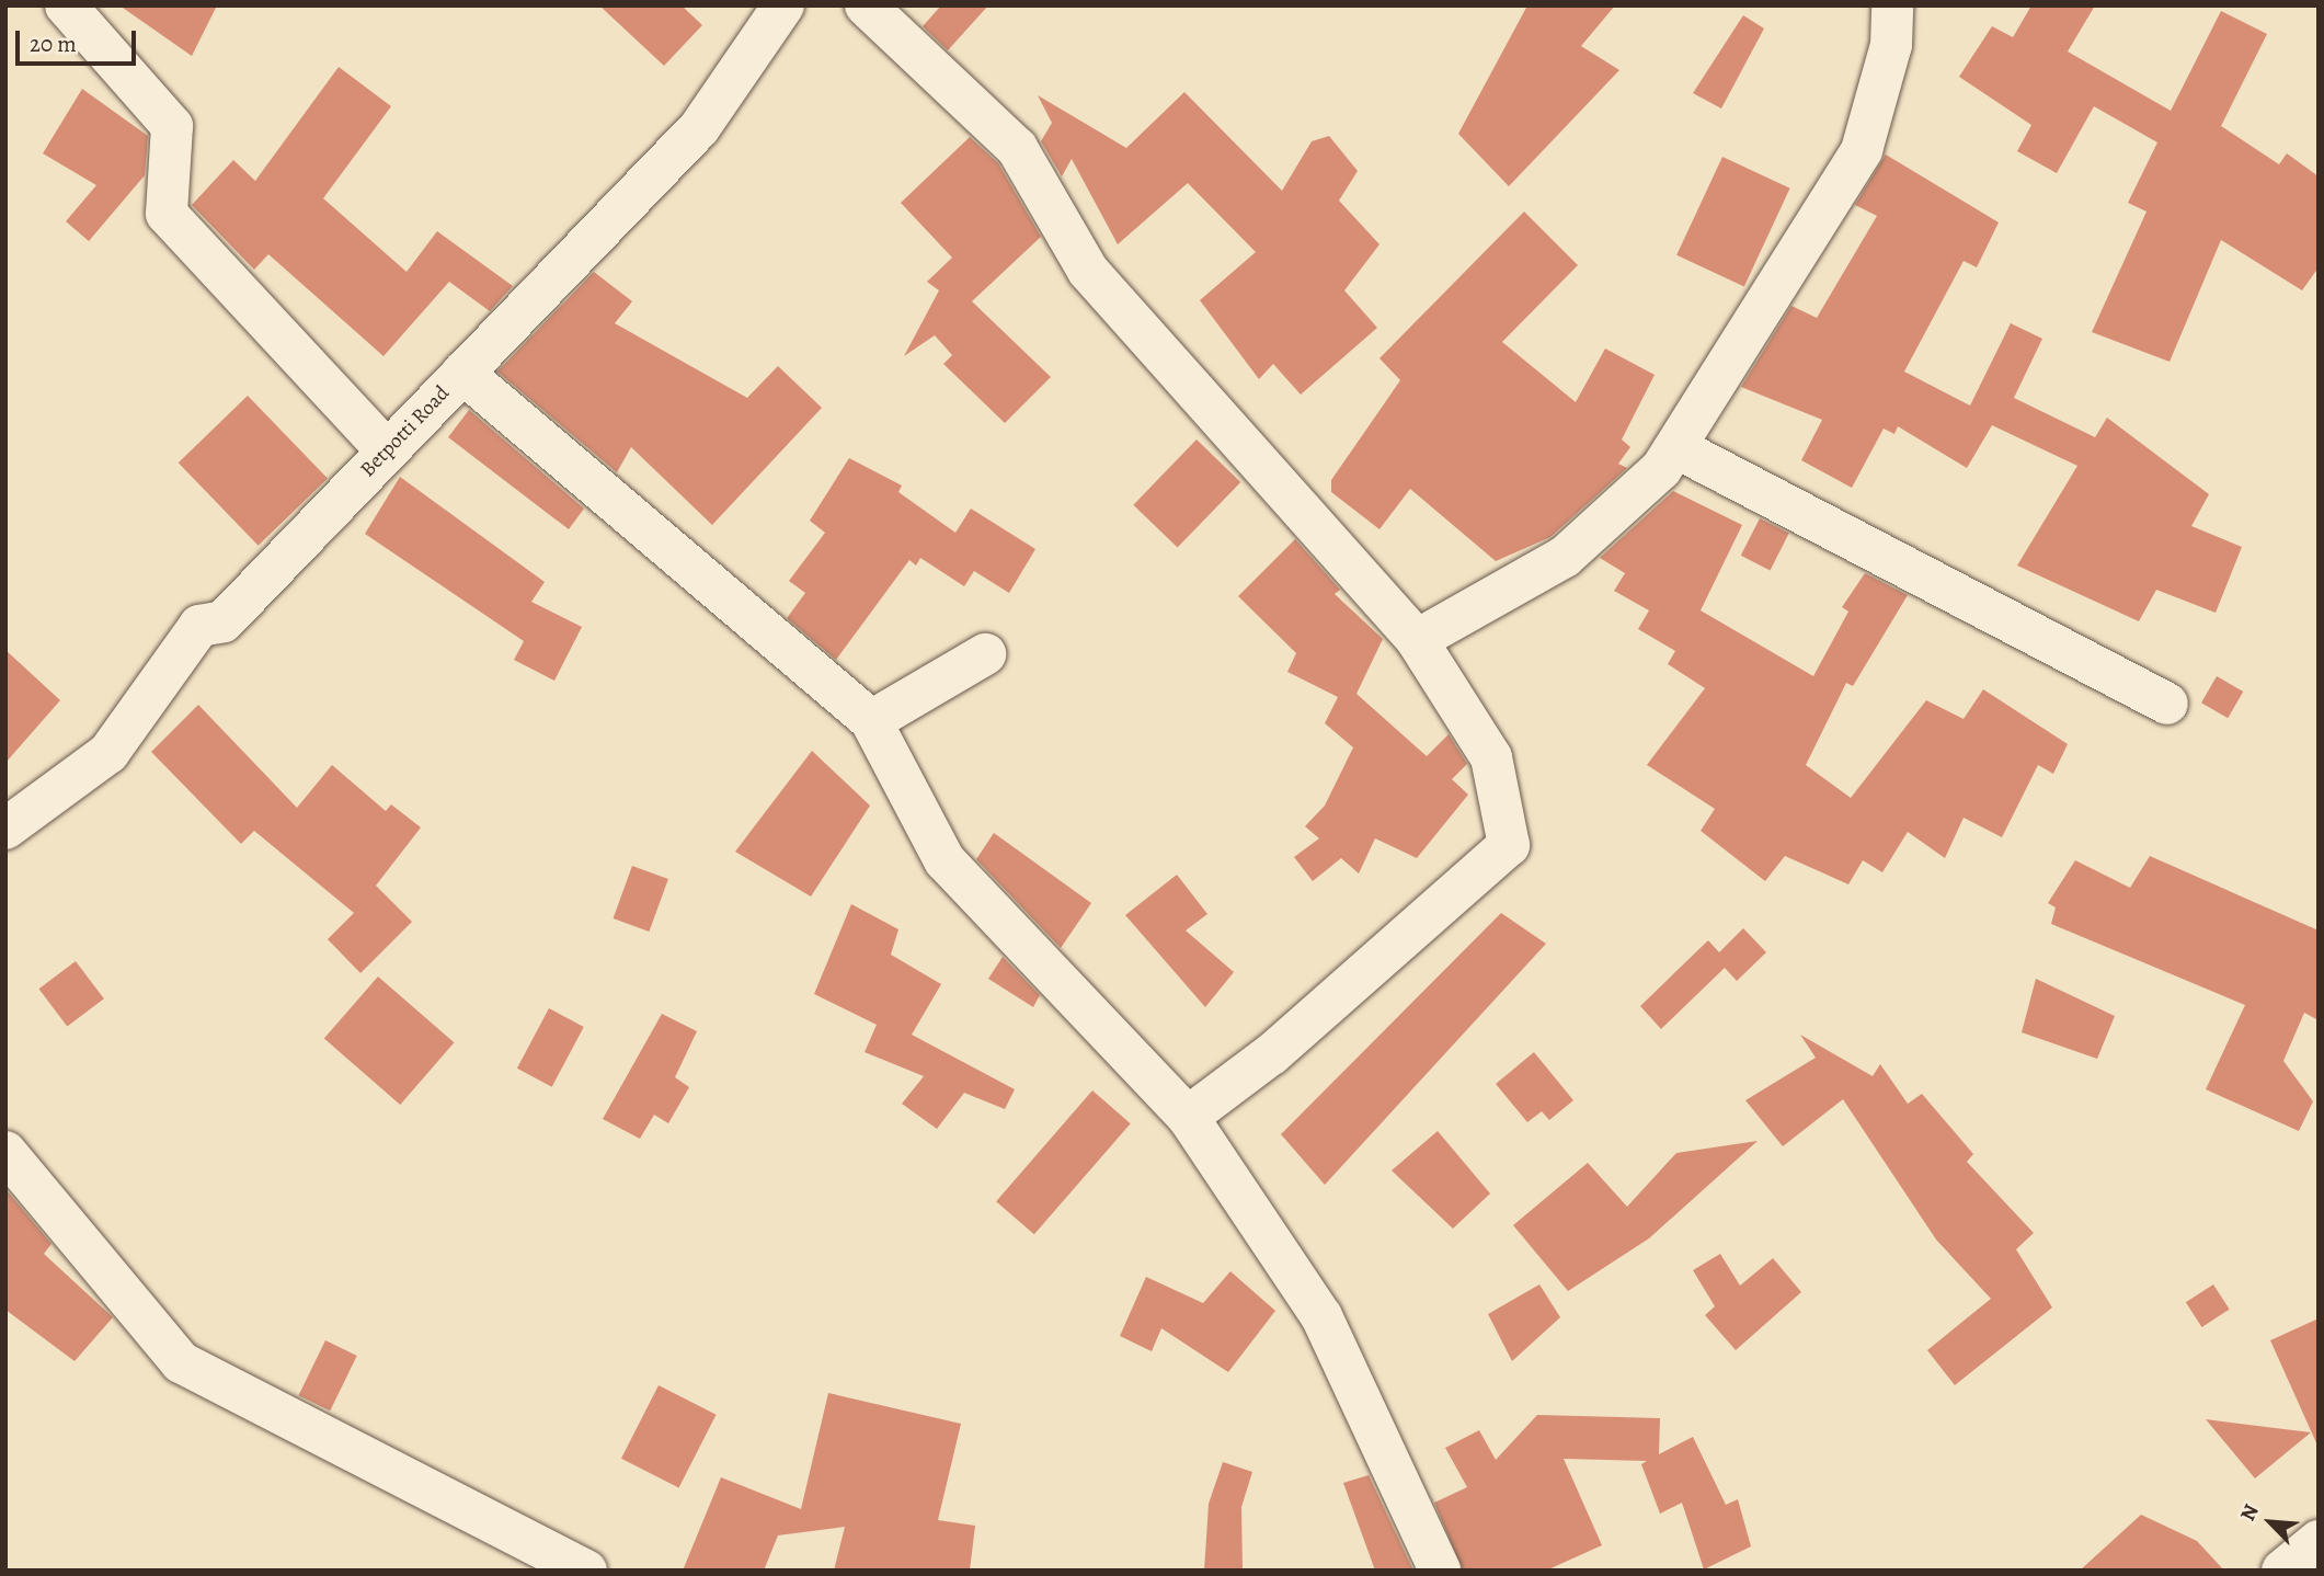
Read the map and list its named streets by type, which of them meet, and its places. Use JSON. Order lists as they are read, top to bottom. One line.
{"streets":{"street":["Betpotti Road"]},"scale_bar":"20 m","north":"top left"}
